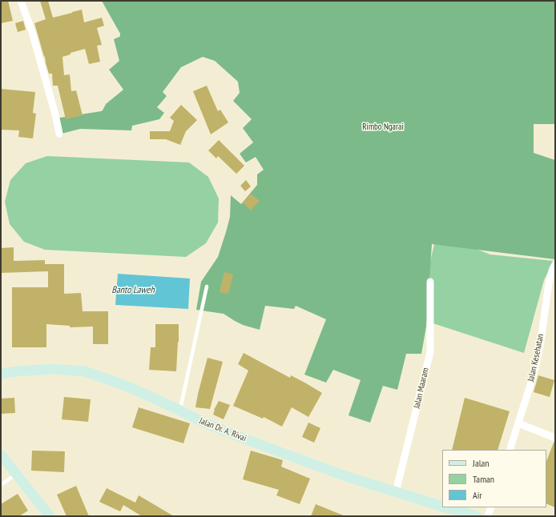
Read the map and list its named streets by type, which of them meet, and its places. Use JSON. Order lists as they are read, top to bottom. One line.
{"streets":{"main road":["Jalan Dr. A. Rivai"],"street":["Jalan Kesehatan","Jalan Maaram"]},"crossings":[["Jalan Maaram","Jalan Dr. A. Rivai"]],"water":["Banto Laweh"],"parks":["Rimbo Ngarai"],"legend":["Jalan","Taman","Air"]}
